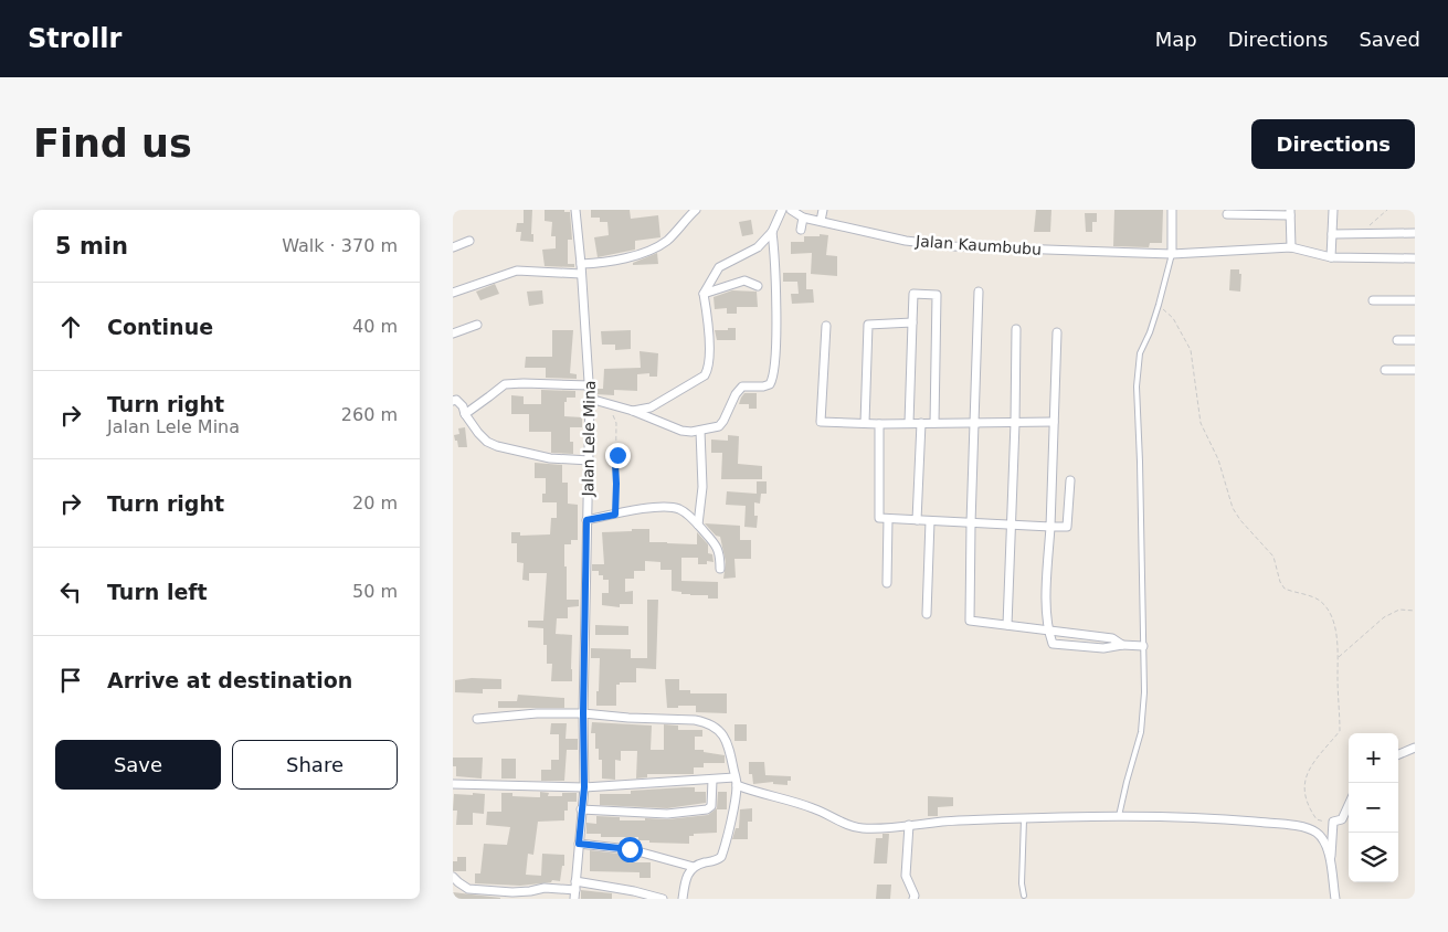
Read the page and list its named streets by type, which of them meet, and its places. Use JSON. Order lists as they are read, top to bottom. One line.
{"streets":{"street":["Jalan Kaumbubu","Jalan Lele Mina"]},"page":{"header":"Strollr","nav":["Map","Directions","Saved"],"buttons":["Directions",["Save","Share"]],"title":"Find us","heading":["5 min","Walk · 370 m"],"list":[["Continue","40 m"],["Turn right","Jalan Lele Mina","260 m"],["Turn right","20 m"],["Turn left","50 m"],"Arrive at destination"],"map_buttons":["+","−"]}}
